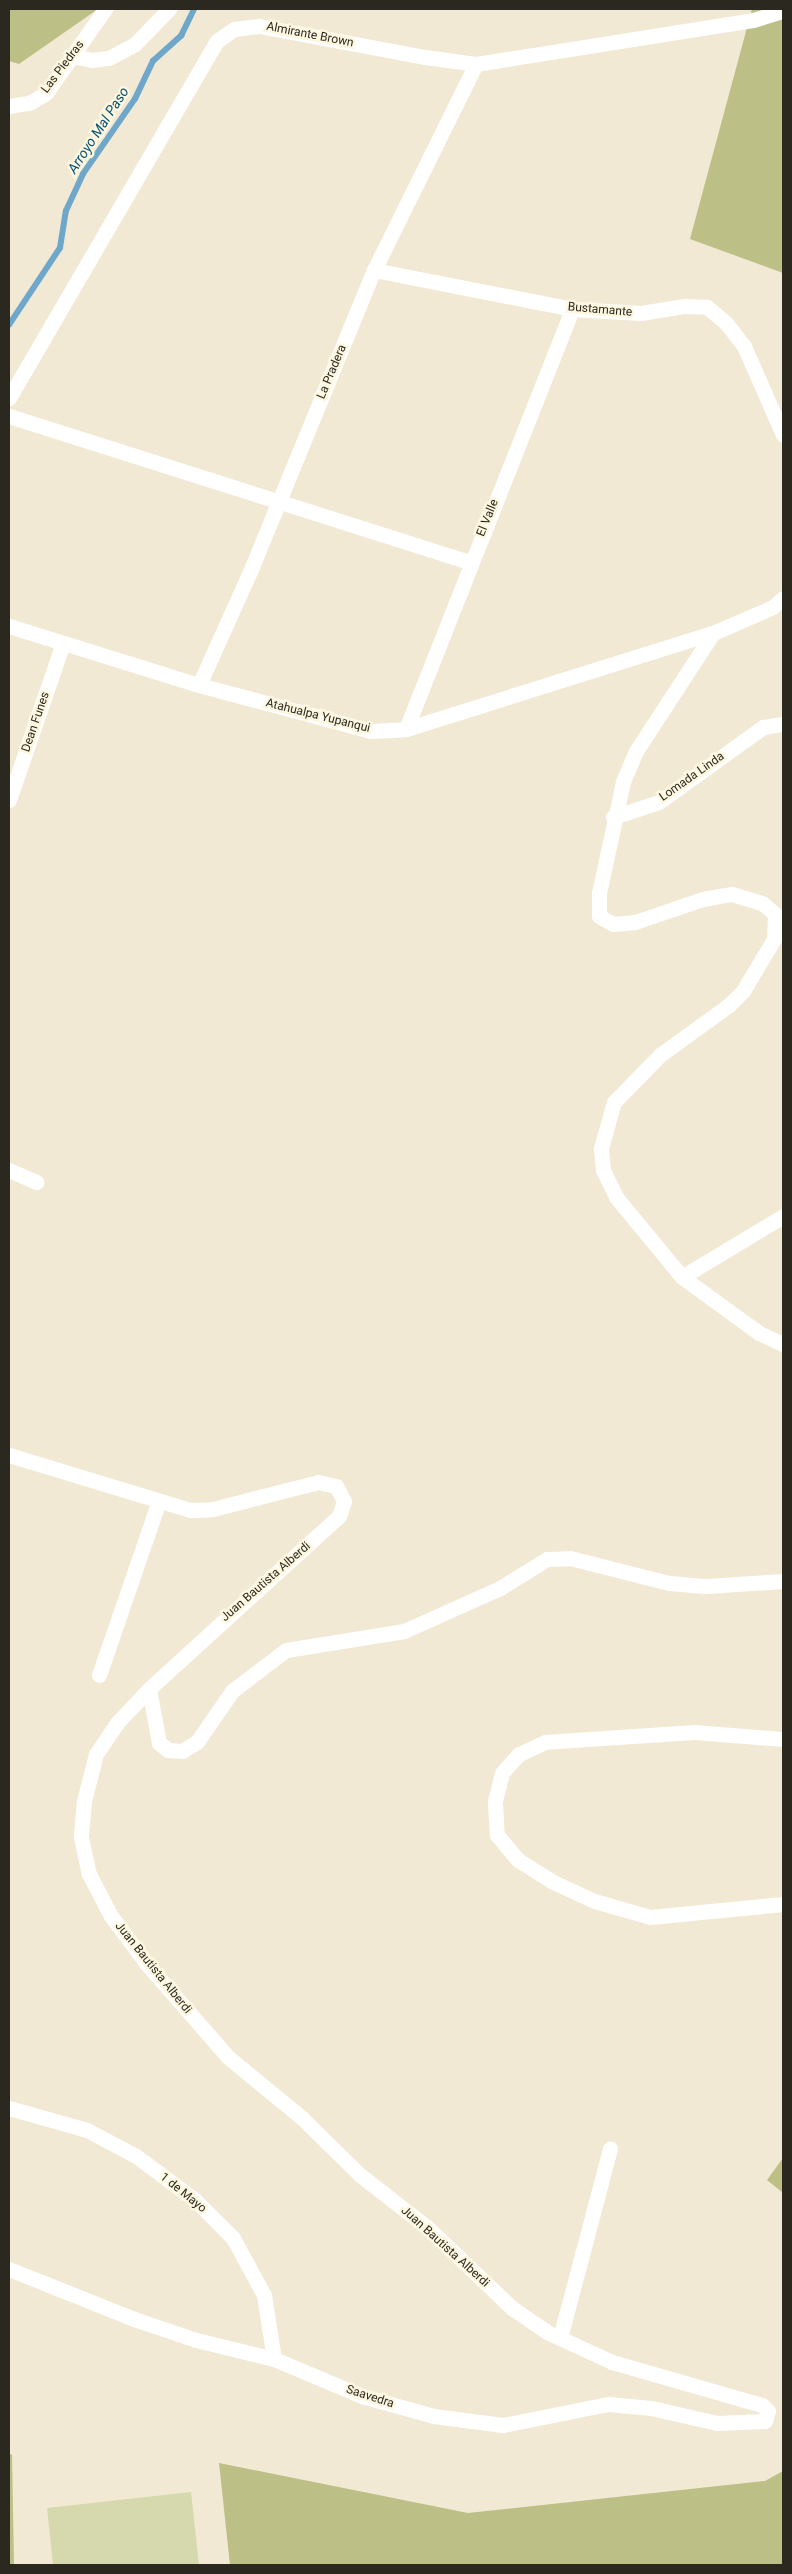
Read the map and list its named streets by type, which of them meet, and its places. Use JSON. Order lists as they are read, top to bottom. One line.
{"streets":{"street":["Almirante Brown","Las Piedras","Bustamante","La Pradera","El Valle","Atahualpa Yupanqui","Dean Funes","Lomada Linda","Juan Bautista Alberdi","1 de Mayo","Saavedra"]},"crossings":[["Almirante Brown","La Pradera"],["Bustamante","La Pradera"],["Bustamante","El Valle"],["La Pradera","Atahualpa Yupanqui"],["El Valle","Atahualpa Yupanqui"],["Atahualpa Yupanqui","Dean Funes"],["Juan Bautista Alberdi","Saavedra"],["1 de Mayo","Saavedra"]],"water":["Arroyo Mal Paso"]}
